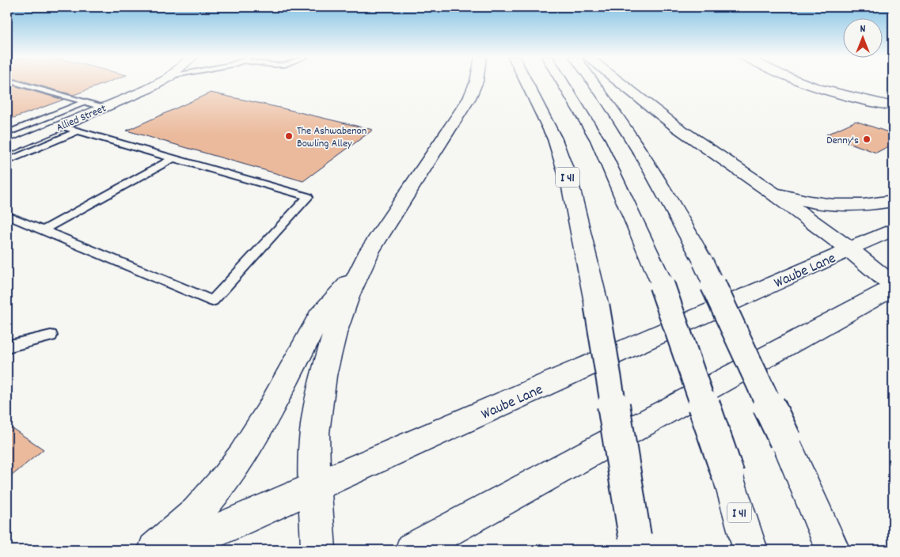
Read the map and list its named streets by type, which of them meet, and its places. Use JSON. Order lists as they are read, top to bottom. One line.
{"streets":{"main road":["Allied Street","I 41","Waube Lane"]},"places":["The Ashwabenon Bowling Alley","Denny's"],"north":"top"}
